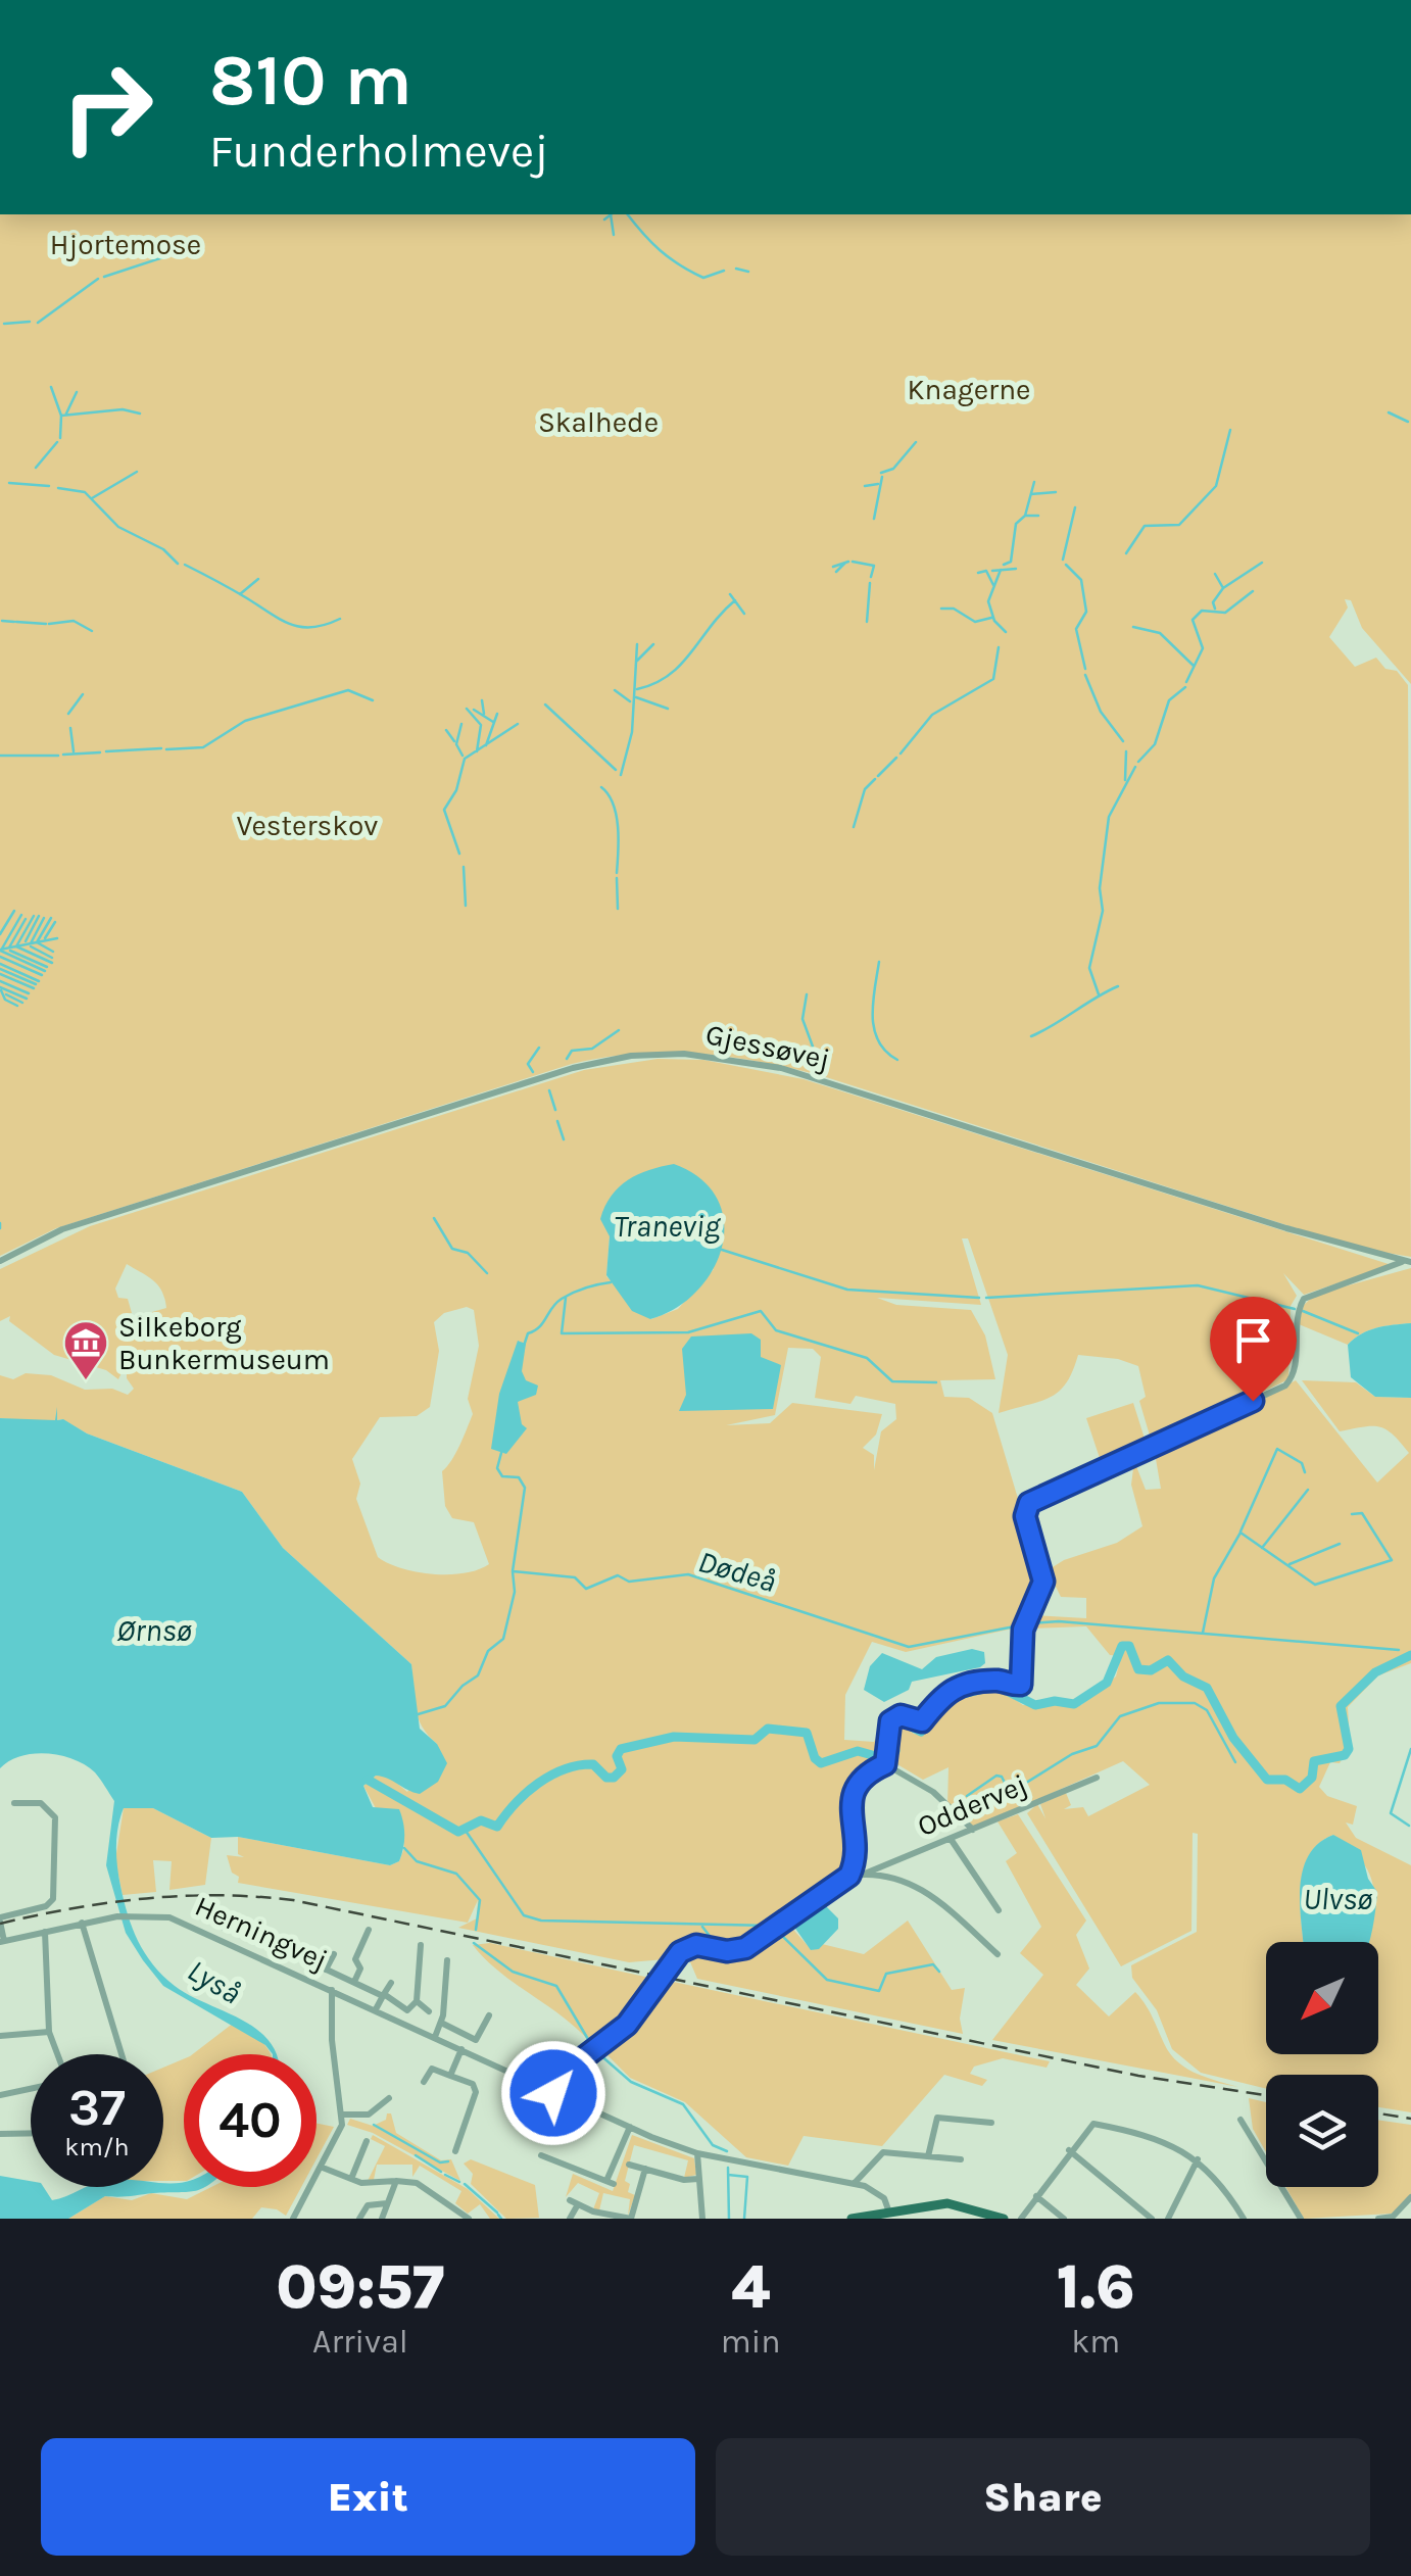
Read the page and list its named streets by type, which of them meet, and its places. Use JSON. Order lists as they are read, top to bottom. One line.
{"streets":{"street":["Gjessøvej","Oddervej","Herningvej"]},"water":["Tranevig","Dødeå","Ørnsø","Ulvsø","Lyså"],"parks":["Hjortemose","Knagerne","Skalhede","Vesterskov"],"places":{"museum":["Silkeborg Bunkermuseum"]},"north":"bottom left","page":{"turn":["810 m","Funderholmevej"],"speed":"37 km/h","limit":"40","eta":["09:57","Arrival","4","min","1.6","km"],"buttons":["Exit","Share"]}}
